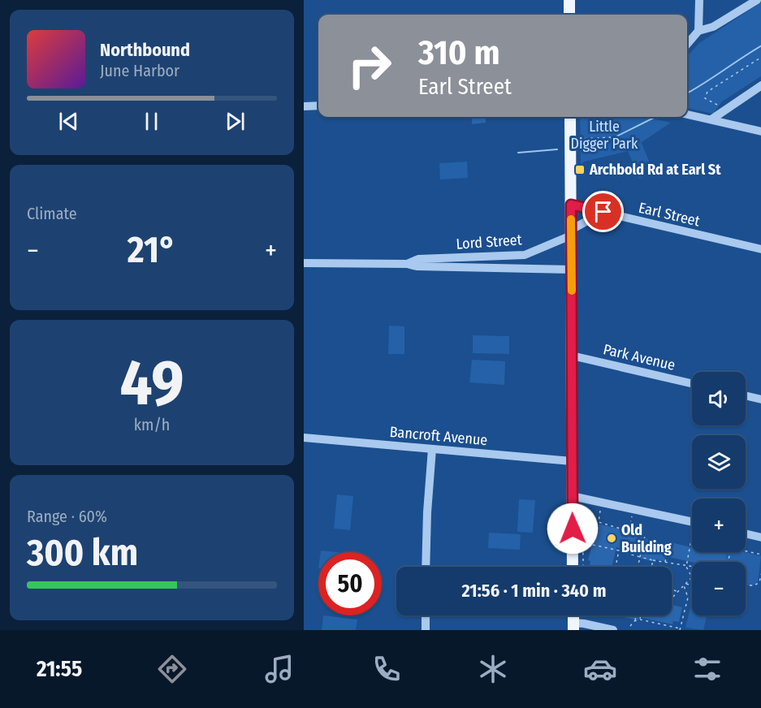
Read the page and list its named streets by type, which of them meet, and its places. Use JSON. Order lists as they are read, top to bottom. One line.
{"streets":{"street":["Earl Street","Lord Street","Park Avenue","Bancroft Avenue"]},"crossings":[["Earl Street","Lord Street"]],"parks":["Little Digger Park"],"places":{"transit":["Archbold Rd at Earl St"],"other":["Old Building"]},"page":{"turn":["310 m","Earl Street"],"song":["Northbound","June Harbor"],"tile":["Climate",["49","km/h"],["Range · 60%","300 km"]],"heat":["−","21°","+"],"map_buttons":["+","−"],"limit":"50","trip":"21:56 · 1 min · 340 m","tabs":"21:55"}}
